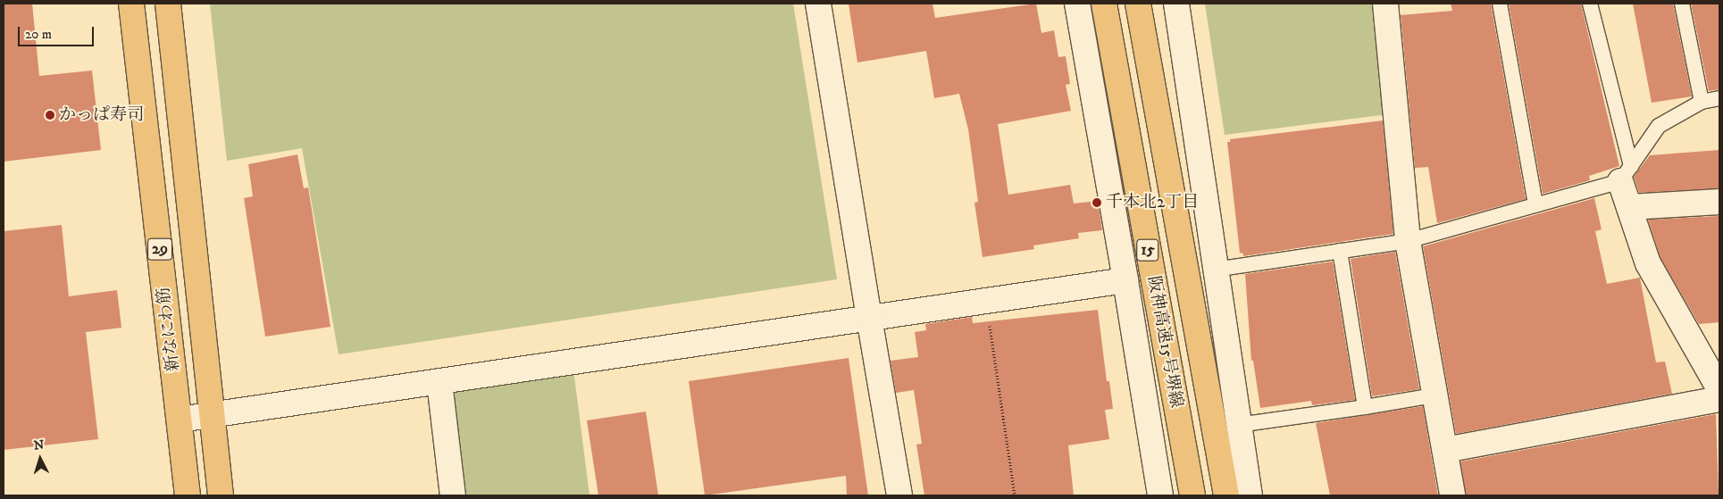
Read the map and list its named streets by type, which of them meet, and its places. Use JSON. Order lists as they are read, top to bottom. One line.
{"streets":{"main road":["29","15","新なにわ筋","阪神高速15号堺線"]},"places":["かっぱ寿司","千本北2丁目"],"scale_bar":"20 m","north":"top"}
